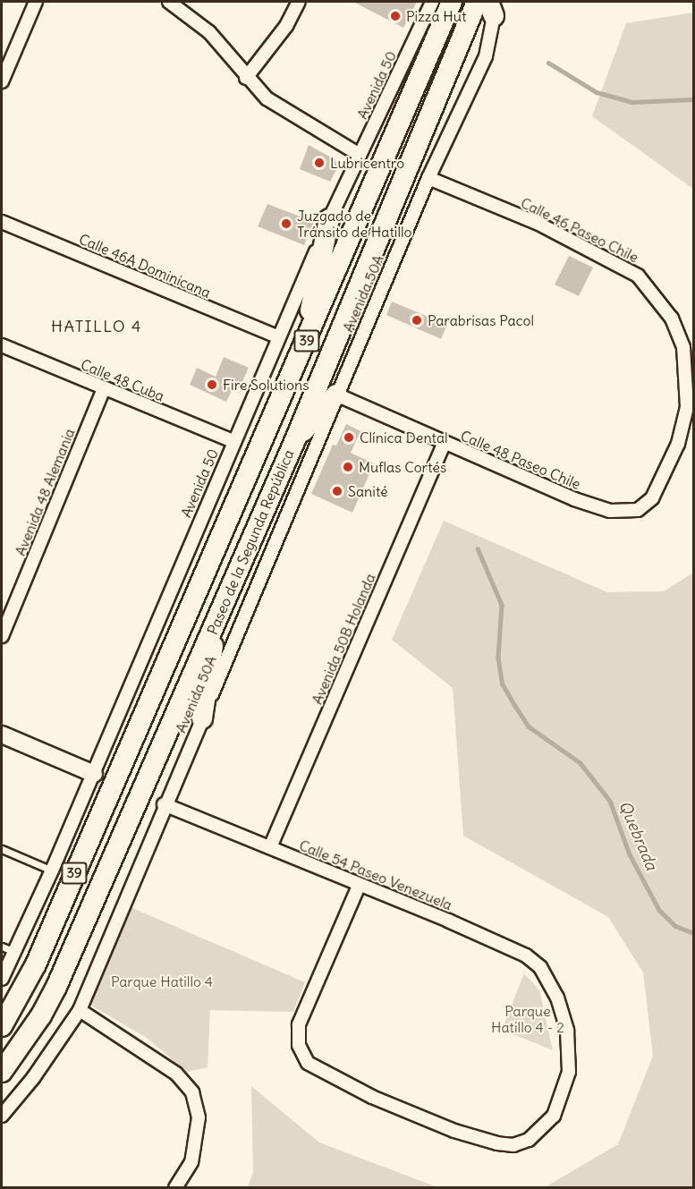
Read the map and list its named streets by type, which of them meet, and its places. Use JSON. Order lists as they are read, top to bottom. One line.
{"streets":{"highway":["39","Paseo de la Segunda República"],"street":["Avenida 50","Calle 46 Paseo Chile","Calle 46A Dominicana","Avenida 50A","Calle 48 Cuba","Calle 48 Paseo Chile","Avenida 48 Alemania","Avenida 50B Holanda","Calle 54 Paseo Venezuela"]},"crossings":[["Avenida 50","Calle 46A Dominicana"],["Avenida 50","Calle 48 Cuba"],["Calle 46 Paseo Chile","Avenida 50A"],["Calle 46 Paseo Chile","Calle 48 Paseo Chile"],["Avenida 50A","Calle 48 Paseo Chile"],["Avenida 50A","Calle 54 Paseo Venezuela"],["Calle 48 Cuba","Avenida 48 Alemania"],["Calle 48 Paseo Chile","Avenida 50B Holanda"],["Avenida 50B Holanda","Calle 54 Paseo Venezuela"]],"districts":["HATILLO 4"],"water":["Quebrada"],"parks":["Parque Hatillo 4","Parque Hatillo 4 - 2"],"places":["Pizza Hut","Lubricentro","Juzgado de Tránsito de Hatillo","Parabrisas Pacol","Fire Solutions","Clínica Dental","Muflas Cortés","Sanité"]}
